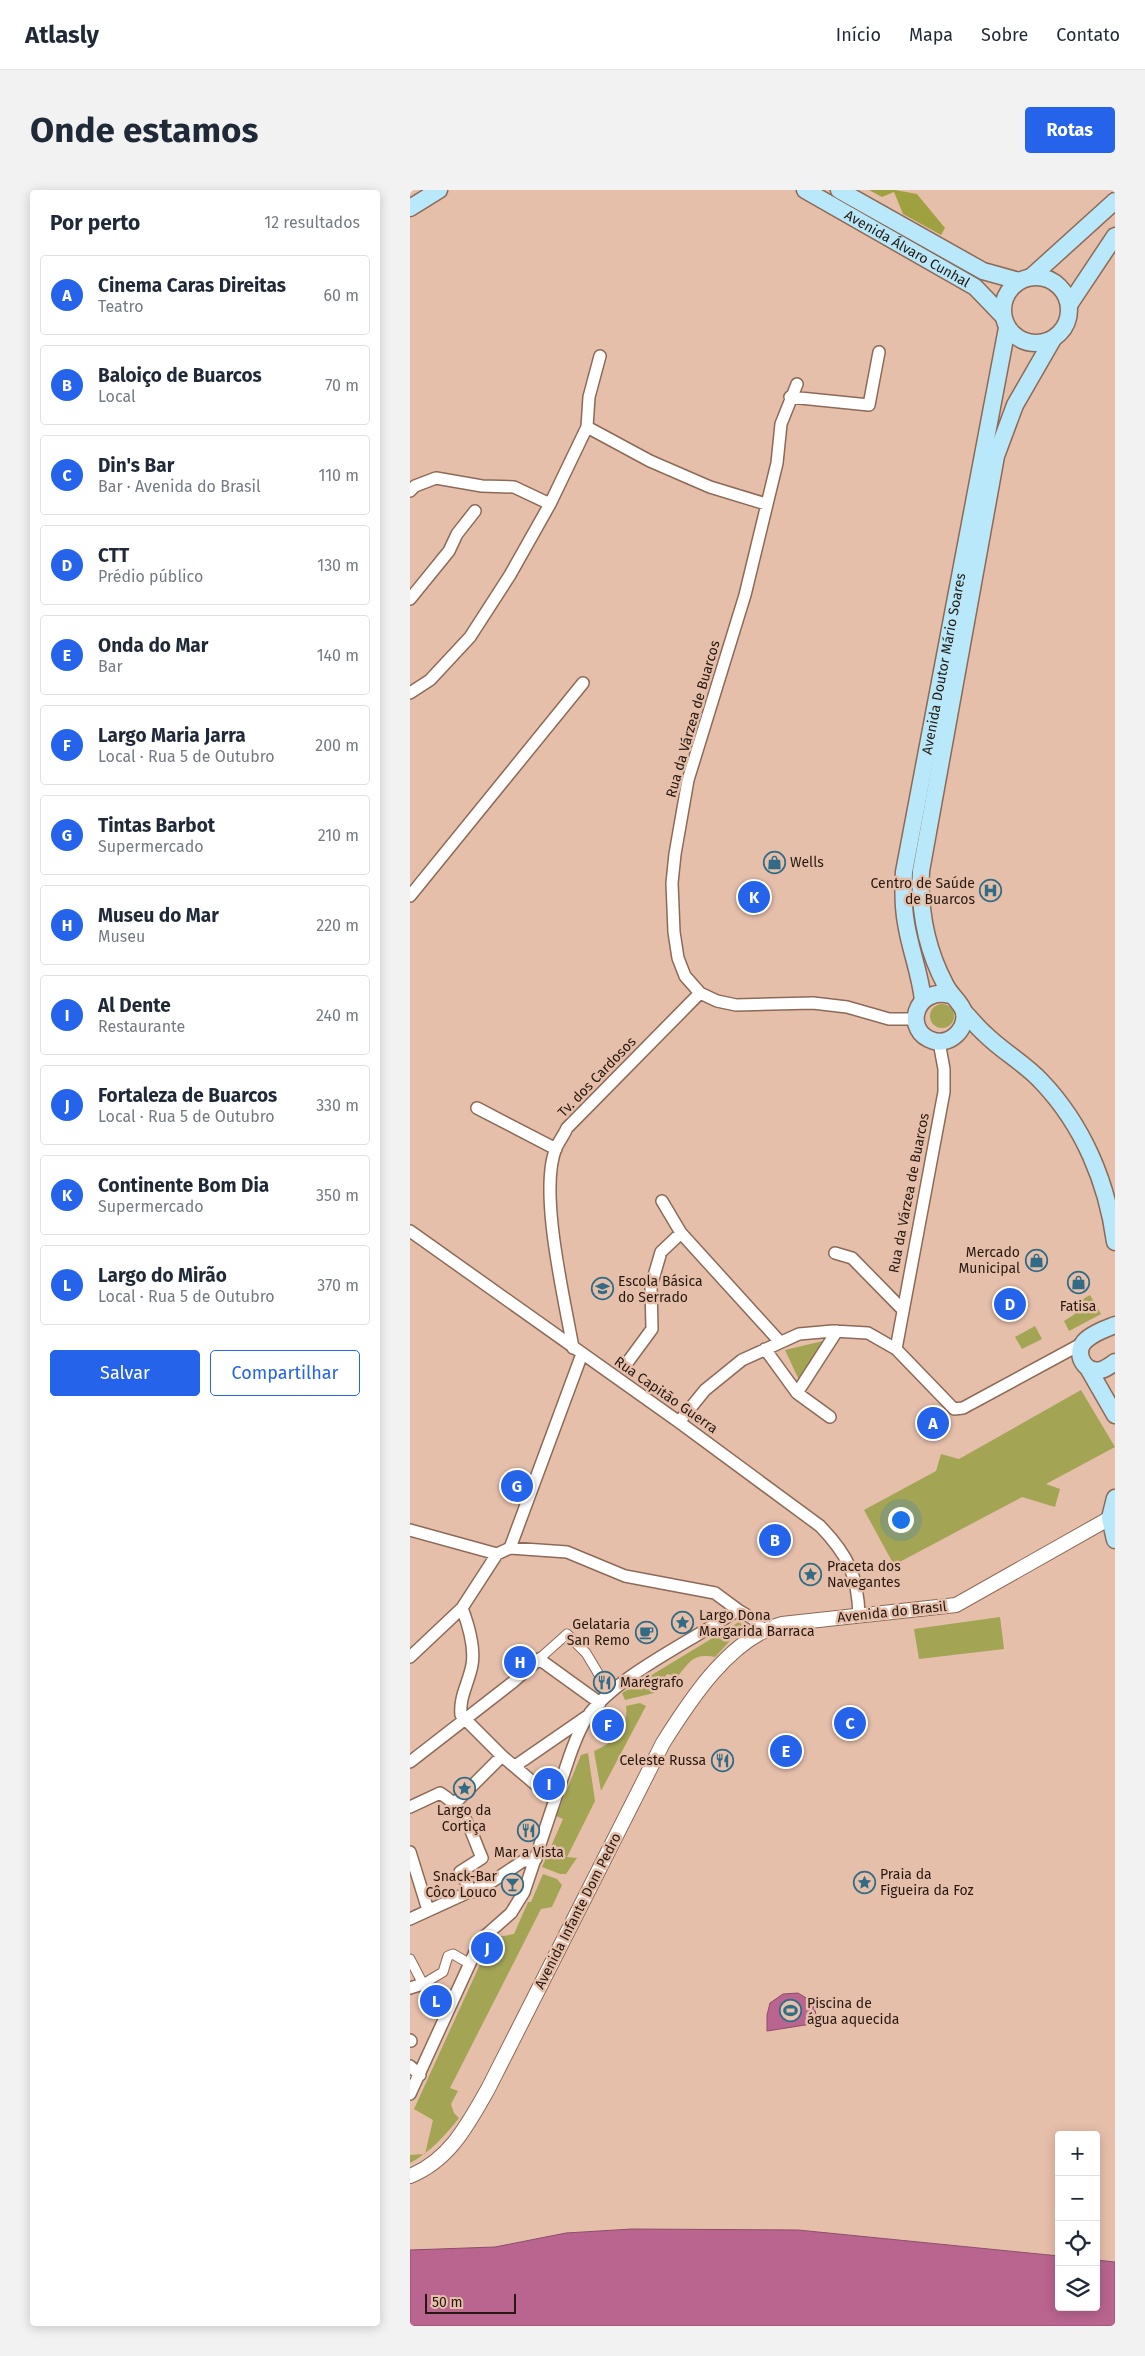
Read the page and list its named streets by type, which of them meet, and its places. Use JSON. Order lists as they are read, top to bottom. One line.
{"streets":{"main road":["Avenida Álvaro Cunhal","Avenida Doutor Mário Soares"],"street":["Rua da Várzea de Buarcos","Tv. dos Cardosos","Rua Capitão Guerra","Avenida do Brasil","Avenida Infante Dom Pedro"]},"crossings":[["Avenida Álvaro Cunhal","Avenida Doutor Mário Soares"],["Avenida Doutor Mário Soares","Rua da Várzea de Buarcos"],["Rua da Várzea de Buarcos","Tv. dos Cardosos"],["Tv. dos Cardosos","Rua Capitão Guerra"],["Rua Capitão Guerra","Avenida do Brasil"],["Avenida do Brasil","Avenida Infante Dom Pedro"]],"places":{"shop":["Wells","Mercado Municipal","Fatisa"],"hospital":["Centro de Saúde de Buarcos"],"school or university":["Escola Básica do Serrado"],"place":["Praceta dos Navegantes","Largo Dona Margarida Barraca","Largo da Cortiça","Praia da Figueira da Foz"],"cafe":["Gelataria San Remo"],"restaurant":["Marégrafo","Celeste Russa","Mar a Vista"],"bar":["Snack-Bar Côco Louco"],"sports":["Piscina de água aquecida"]},"scale_bar":"50 m","page":{"header":"Atlasly","nav":["Início","Mapa","Sobre","Contato"],"buttons":["Rotas",["Salvar","Compartilhar"]],"title":"Onde estamos","heading":["Por perto","12 resultados"],"list":[{"mark":"A","name":"Cinema Caras Direitas","note":"Teatro","value":"60 m"},{"mark":"B","name":"Baloiço de Buarcos","note":"Local","value":"70 m"},{"mark":"C","name":"Din's Bar","note":"Bar · Avenida do Brasil","value":"110 m"},{"mark":"D","name":"CTT","note":"Prédio público","value":"130 m"},{"mark":"E","name":"Onda do Mar","note":"Bar","value":"140 m"},{"mark":"F","name":"Largo Maria Jarra","note":"Local · Rua 5 de Outubro","value":"200 m"},{"mark":"G","name":"Tintas Barbot","note":"Supermercado","value":"210 m"},{"mark":"H","name":"Museu do Mar","note":"Museu","value":"220 m"},{"mark":"I","name":"Al Dente","note":"Restaurante","value":"240 m"},{"mark":"J","name":"Fortaleza de Buarcos","note":"Local · Rua 5 de Outubro","value":"330 m"},{"mark":"K","name":"Continente Bom Dia","note":"Supermercado","value":"350 m"},{"mark":"L","name":"Largo do Mirão","note":"Local · Rua 5 de Outubro","value":"370 m"}],"pins":["K","D","A","G","B","H","C","F","E","I","J","L"],"map_buttons":["+","−"],"scale":"50 m"}}
